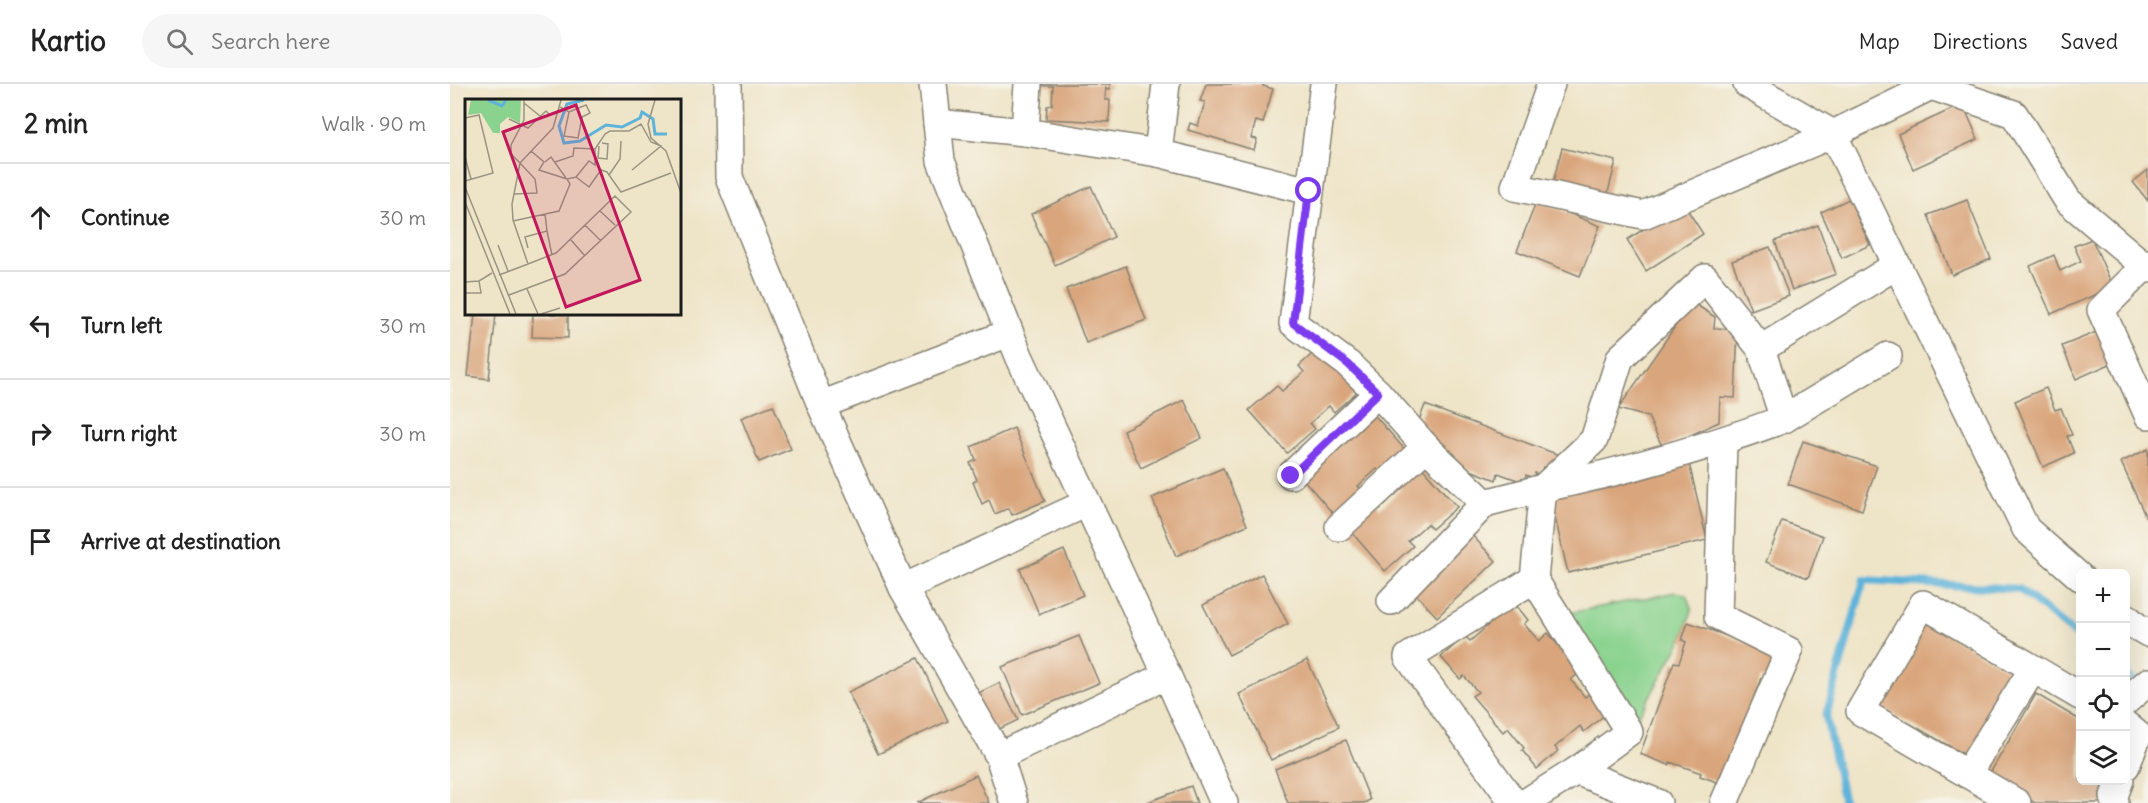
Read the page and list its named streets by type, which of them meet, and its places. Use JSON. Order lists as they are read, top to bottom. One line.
{"page":{"header":"Kartio","search":"Search here","nav":["Map","Directions","Saved"],"heading":["2 min","Walk · 90 m"],"list":[["Continue","30 m"],["Turn left","30 m"],["Turn right","30 m"],"Arrive at destination"],"map_buttons":["+","−"]}}
